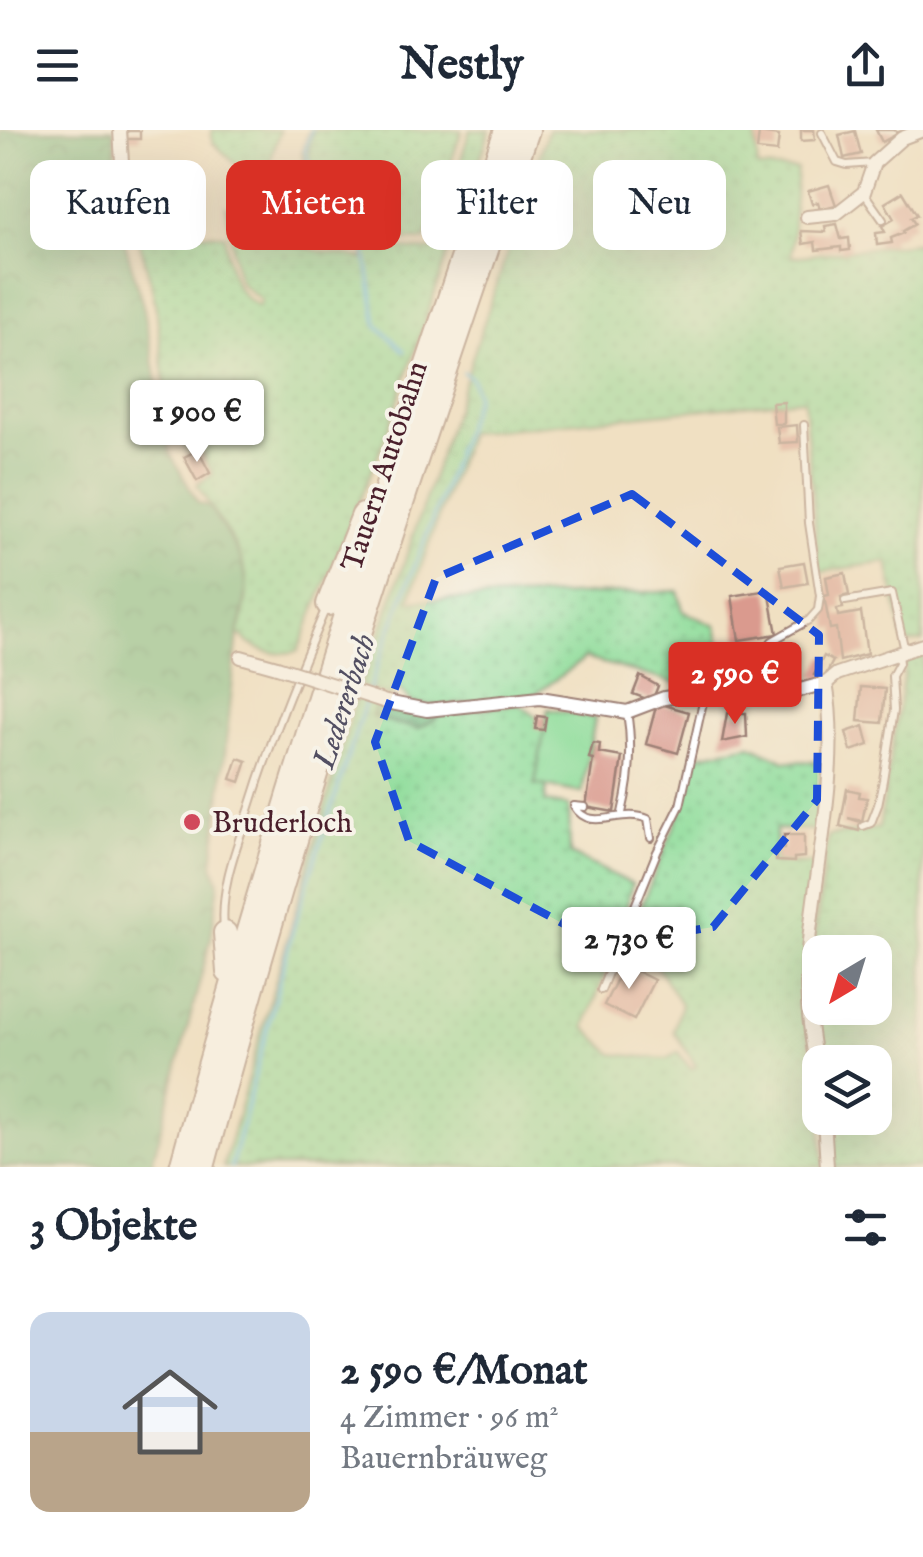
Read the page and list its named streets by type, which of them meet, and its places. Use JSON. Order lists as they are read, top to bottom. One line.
{"streets":{"highway":["Tauern Autobahn"]},"water":["Ledererbach"],"places":["Bruderloch"],"north":"bottom left","page":{"header":"Nestly","chip":["Kaufen","Mieten","Filter","Neu"],"price":["1 900 €","2 590 €","2 730 €"],"heading":"3 Objekte","list":[{"name":"2 590 €/Monat","note":"4 Zimmer · 96 m² · Bauernbräuweg"}]}}
